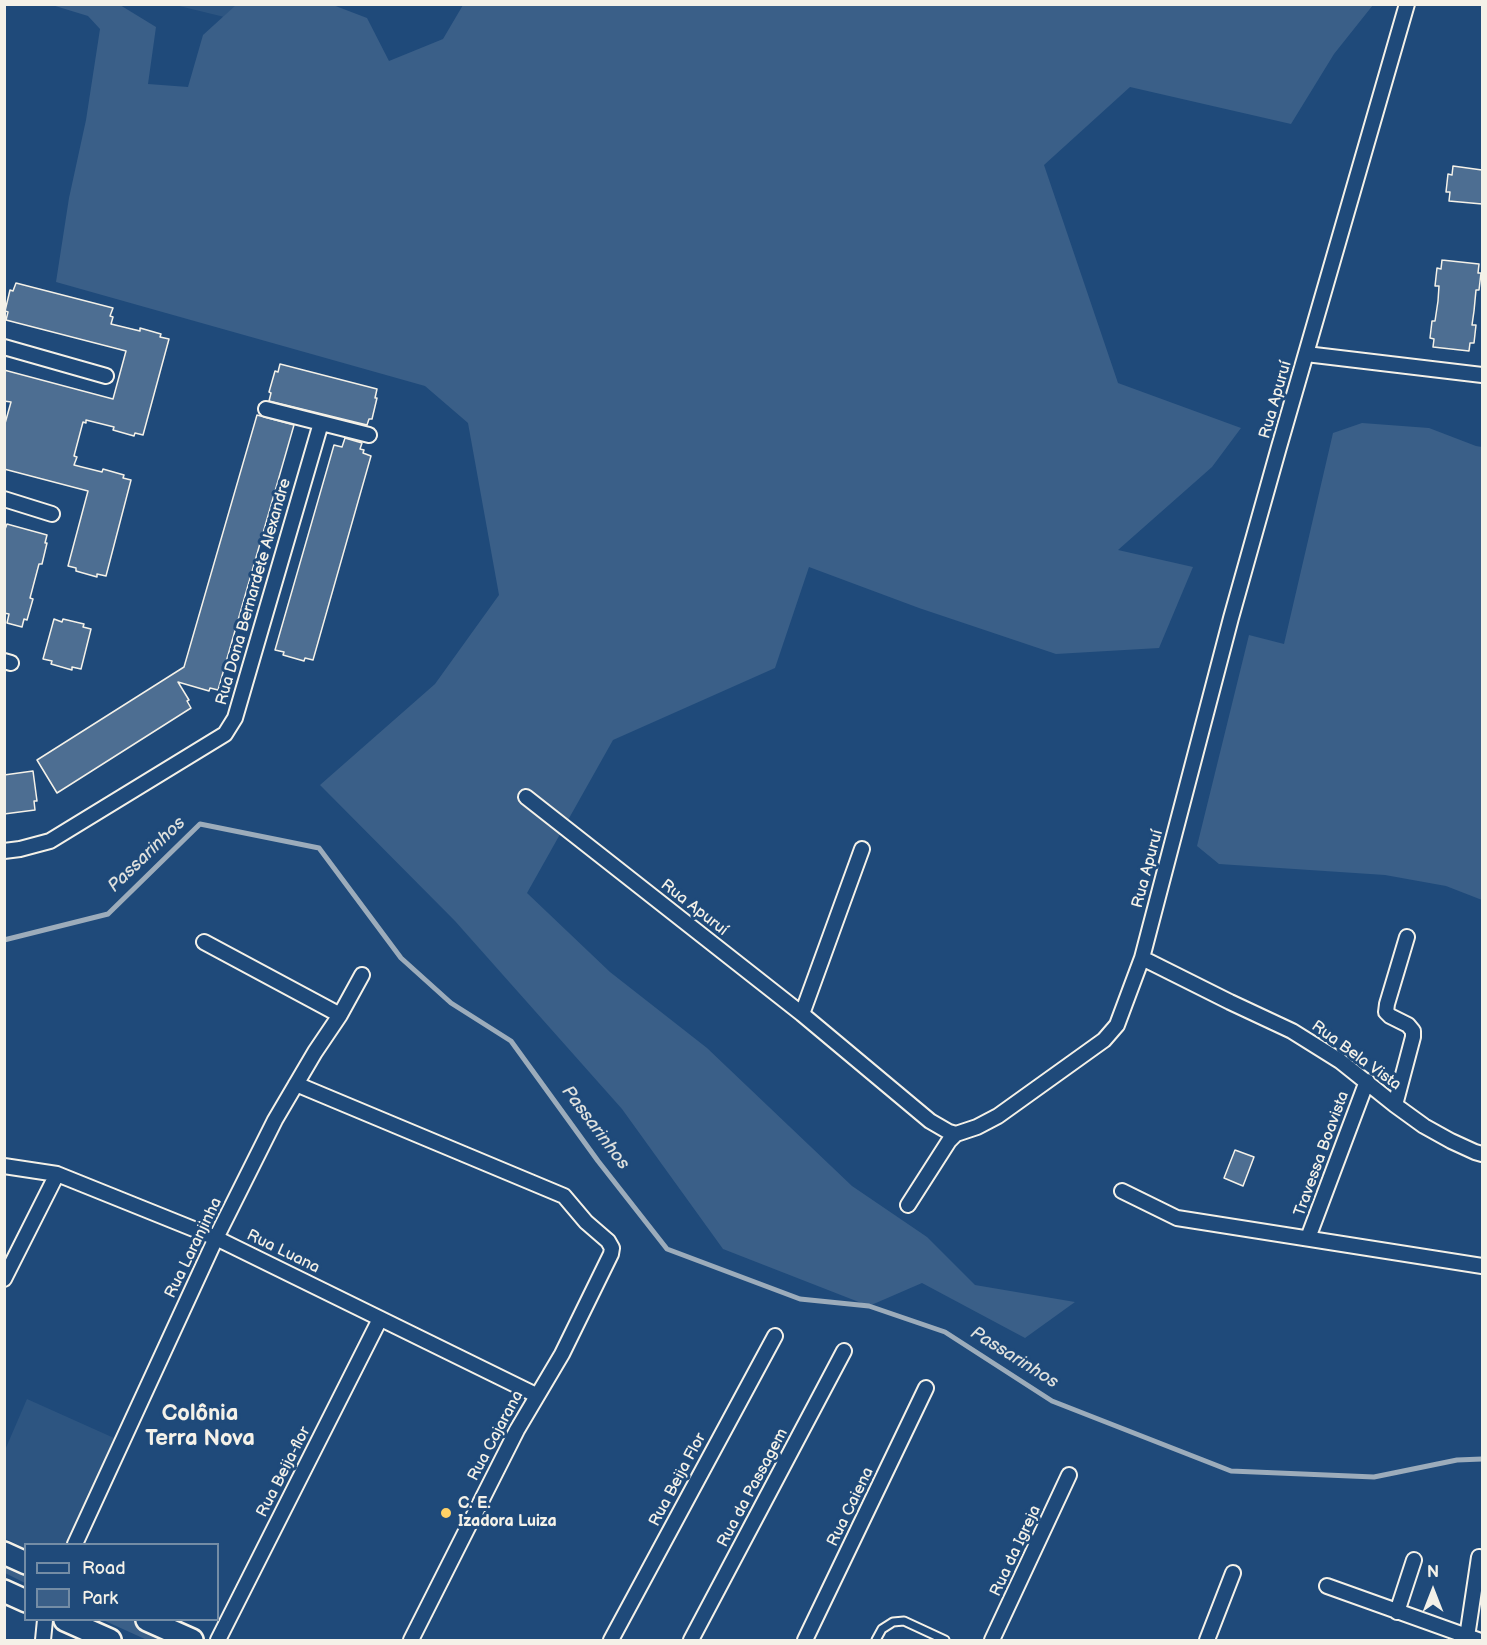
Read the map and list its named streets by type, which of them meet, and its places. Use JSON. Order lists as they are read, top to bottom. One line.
{"streets":{"street":["Rua Apuruí","Rua Dona Bernardete Alexandre","Rua Bela Vista","Travessa Boavista","Rua Laranjinha","Rua Luana","Rua Cajarana","Rua Beija-flor","Rua Beija Flor","Rua da Passagem","Rua Caiena","Rua da Igreja"]},"crossings":[["Rua Apuruí","Rua Bela Vista"],["Rua Bela Vista","Travessa Boavista"],["Rua Laranjinha","Rua Luana"],["Rua Laranjinha","Rua Cajarana"],["Rua Luana","Rua Cajarana"],["Rua Luana","Rua Beija-flor"]],"districts":["Colônia Terra Nova"],"water":["Passarinhos"],"places":["C. E. Izadora Luiza"],"legend":["Road","Park"],"north":"top"}
